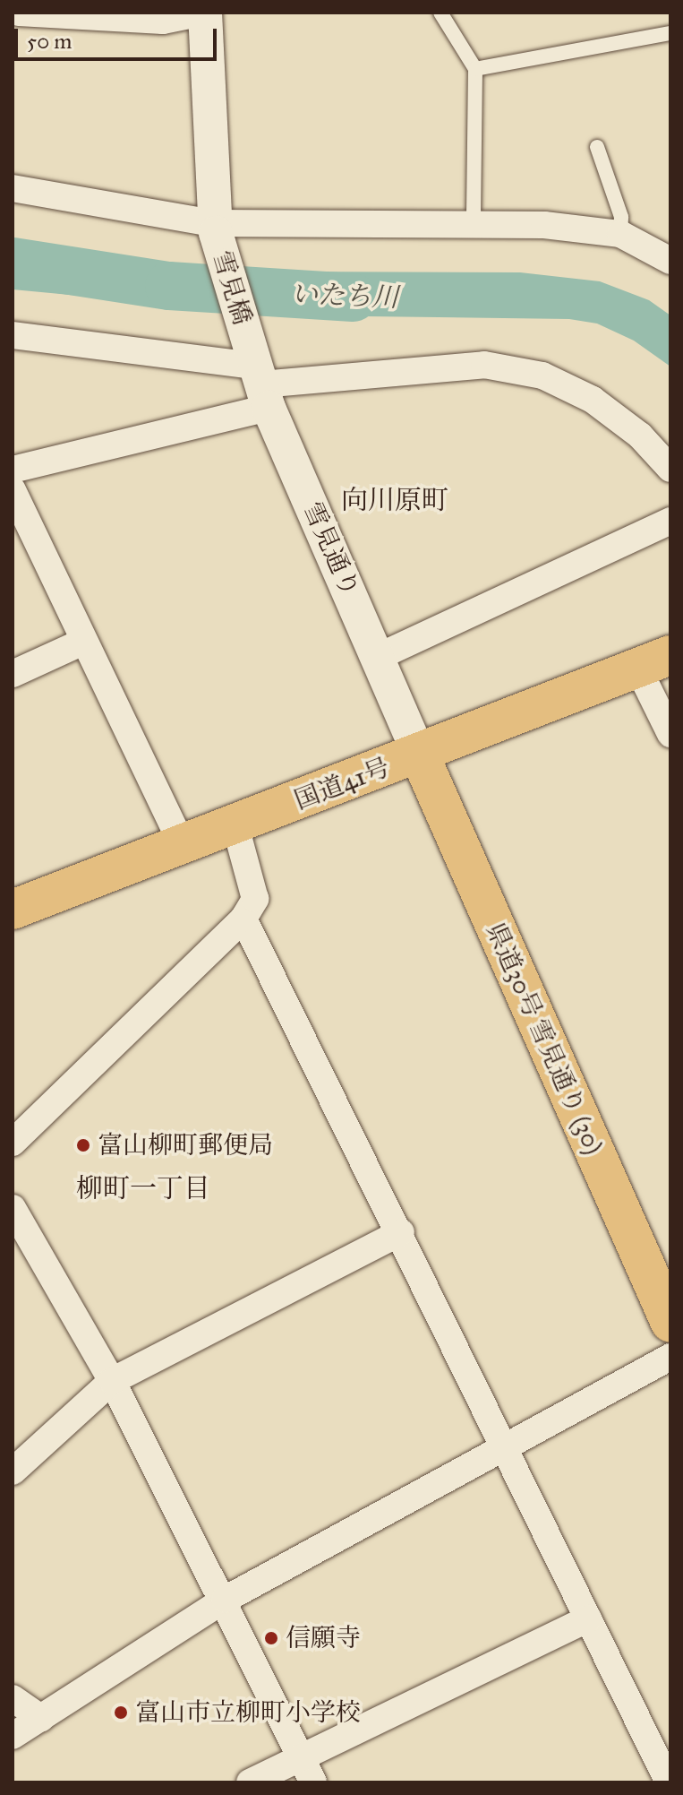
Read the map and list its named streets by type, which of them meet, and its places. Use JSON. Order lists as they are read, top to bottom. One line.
{"streets":{"main road":["国道41号","県道30号 雪見通り (30)"],"street":["雪見橋","雪見通り"]},"crossings":[["雪見橋","雪見通り"],["雪見通り","国道41号"],["雪見通り","県道30号 雪見通り (30)"],["国道41号","県道30号 雪見通り (30)"]],"districts":["向川原町","柳町一丁目"],"water":["いたち川"],"places":["富山柳町郵便局","信願寺","富山市立柳町小学校"],"scale_bar":"50 m"}
